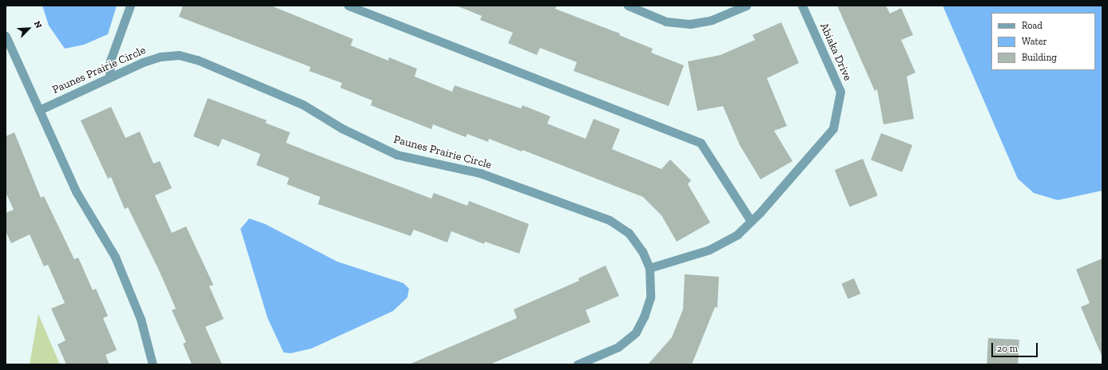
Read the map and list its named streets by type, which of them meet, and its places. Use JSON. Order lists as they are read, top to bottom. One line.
{"streets":{"street":["Abiaka Drive","Paunes Prairie Circle"]},"legend":["Road","Water","Building"],"scale_bar":"20 m","north":"top right"}
